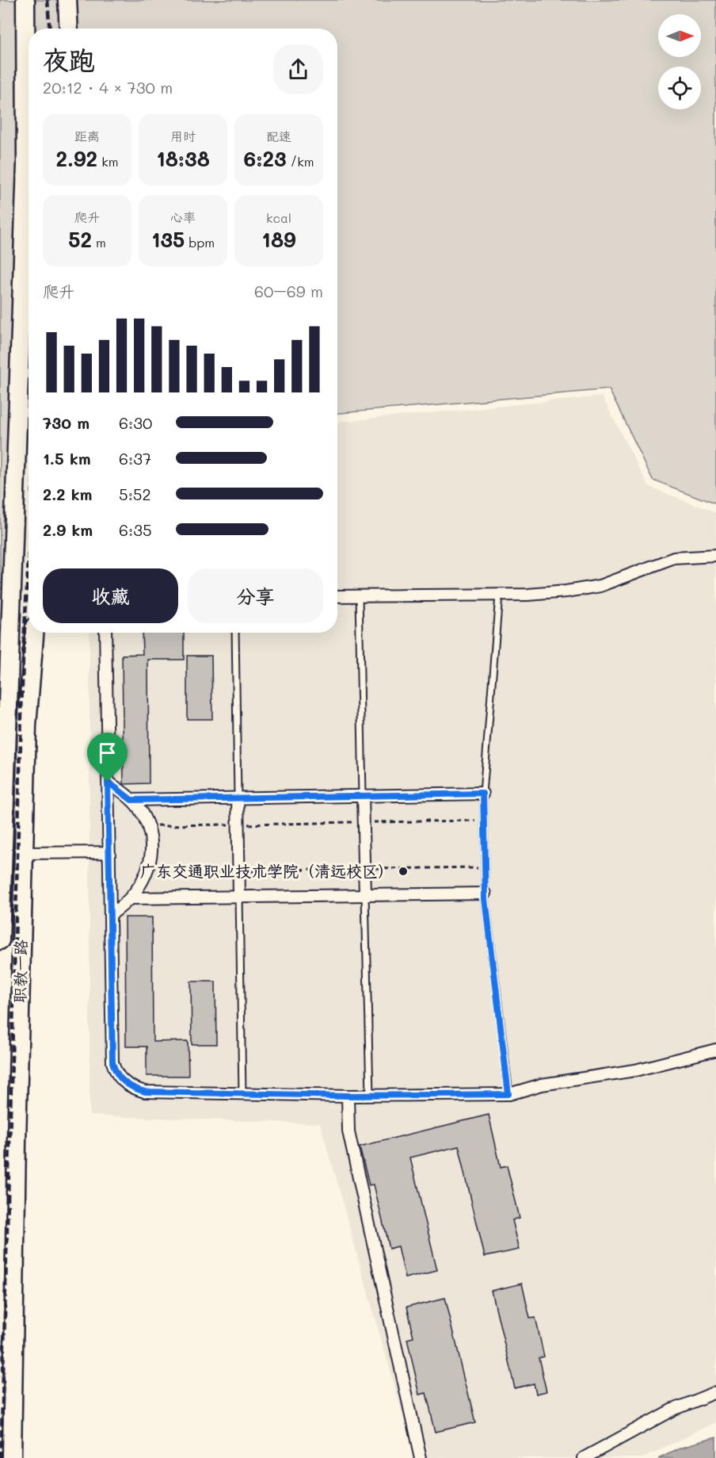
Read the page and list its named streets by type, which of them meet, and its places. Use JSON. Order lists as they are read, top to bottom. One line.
{"streets":{"main road":["职教一路"]},"places":["广东交通职业技术学院（清远校区）"],"north":"right","page":{"heading":["夜跑","20:12 · 4 × 730 m"],"stats":[["距离","2.92 km"],["用时","18:38"],["配速","6:23 /km"],["爬升","52 m"],["心率","135 bpm"],["kcal","189"]],"chart":["爬升","60–69 m"],"list":[{"name":"730 m","note":"6:30"},{"name":"1.5 km","note":"6:37"},{"name":"2.2 km","note":"5:52"},{"name":"2.9 km","note":"6:35"}],"buttons":["收藏","分享"]}}
